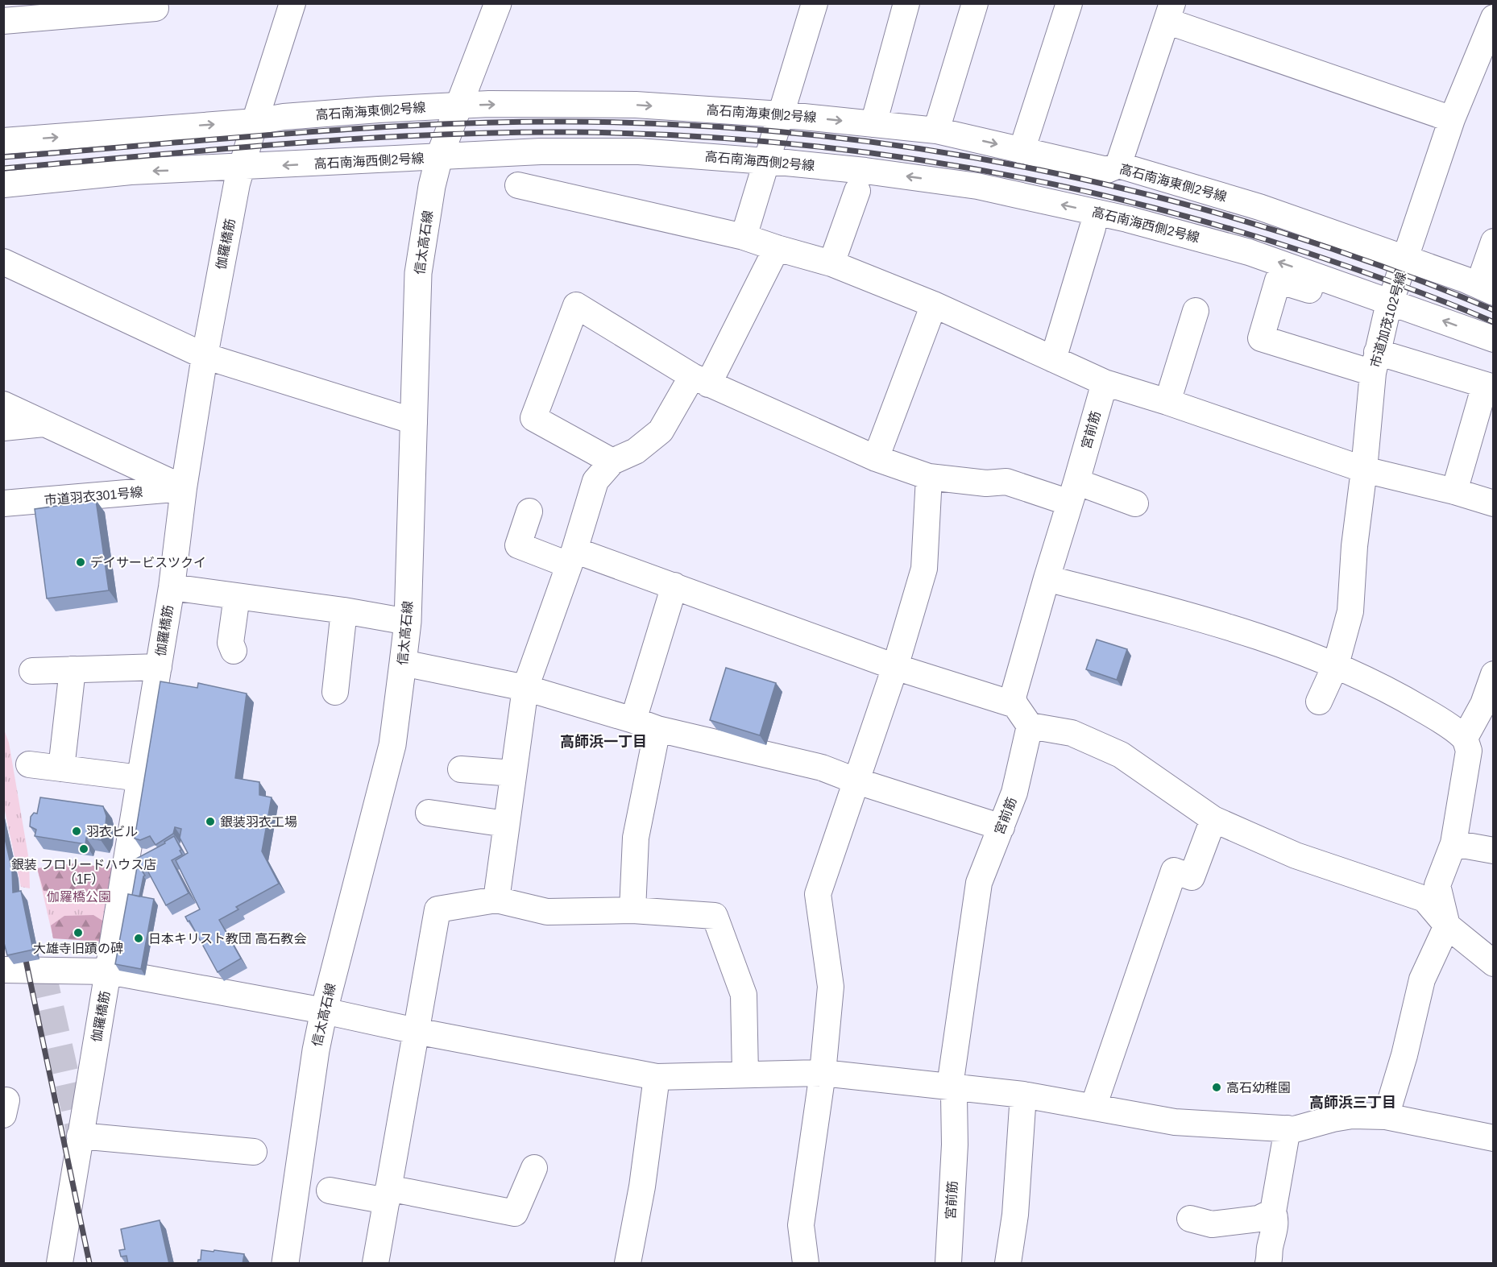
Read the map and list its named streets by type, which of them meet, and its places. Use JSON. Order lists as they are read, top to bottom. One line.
{"streets":{"main road":["信太高石線"],"street":["高石南海東側2号線","高石南海西側2号線","伽羅橋筋","市道加茂102号線","宮前筋","市道羽衣301号線"]},"crossings":[["高石南海東側2号線","信太高石線"],["高石南海東側2号線","伽羅橋筋"],["高石南海東側2号線","市道加茂102号線"],["高石南海西側2号線","信太高石線"],["高石南海西側2号線","伽羅橋筋"],["高石南海西側2号線","市道加茂102号線"],["伽羅橋筋","市道羽衣301号線"]],"districts":["高師浜一丁目","高師浜三丁目"],"parks":["伽羅橋公園"],"places":["デイサービスツクイ","銀装羽衣工場","羽衣ビル","銀装 フロリードハウス店 （1F）","大雄寺旧蹟の碑","日本キリスト教団 高石教会","高石幼稚園"]}
